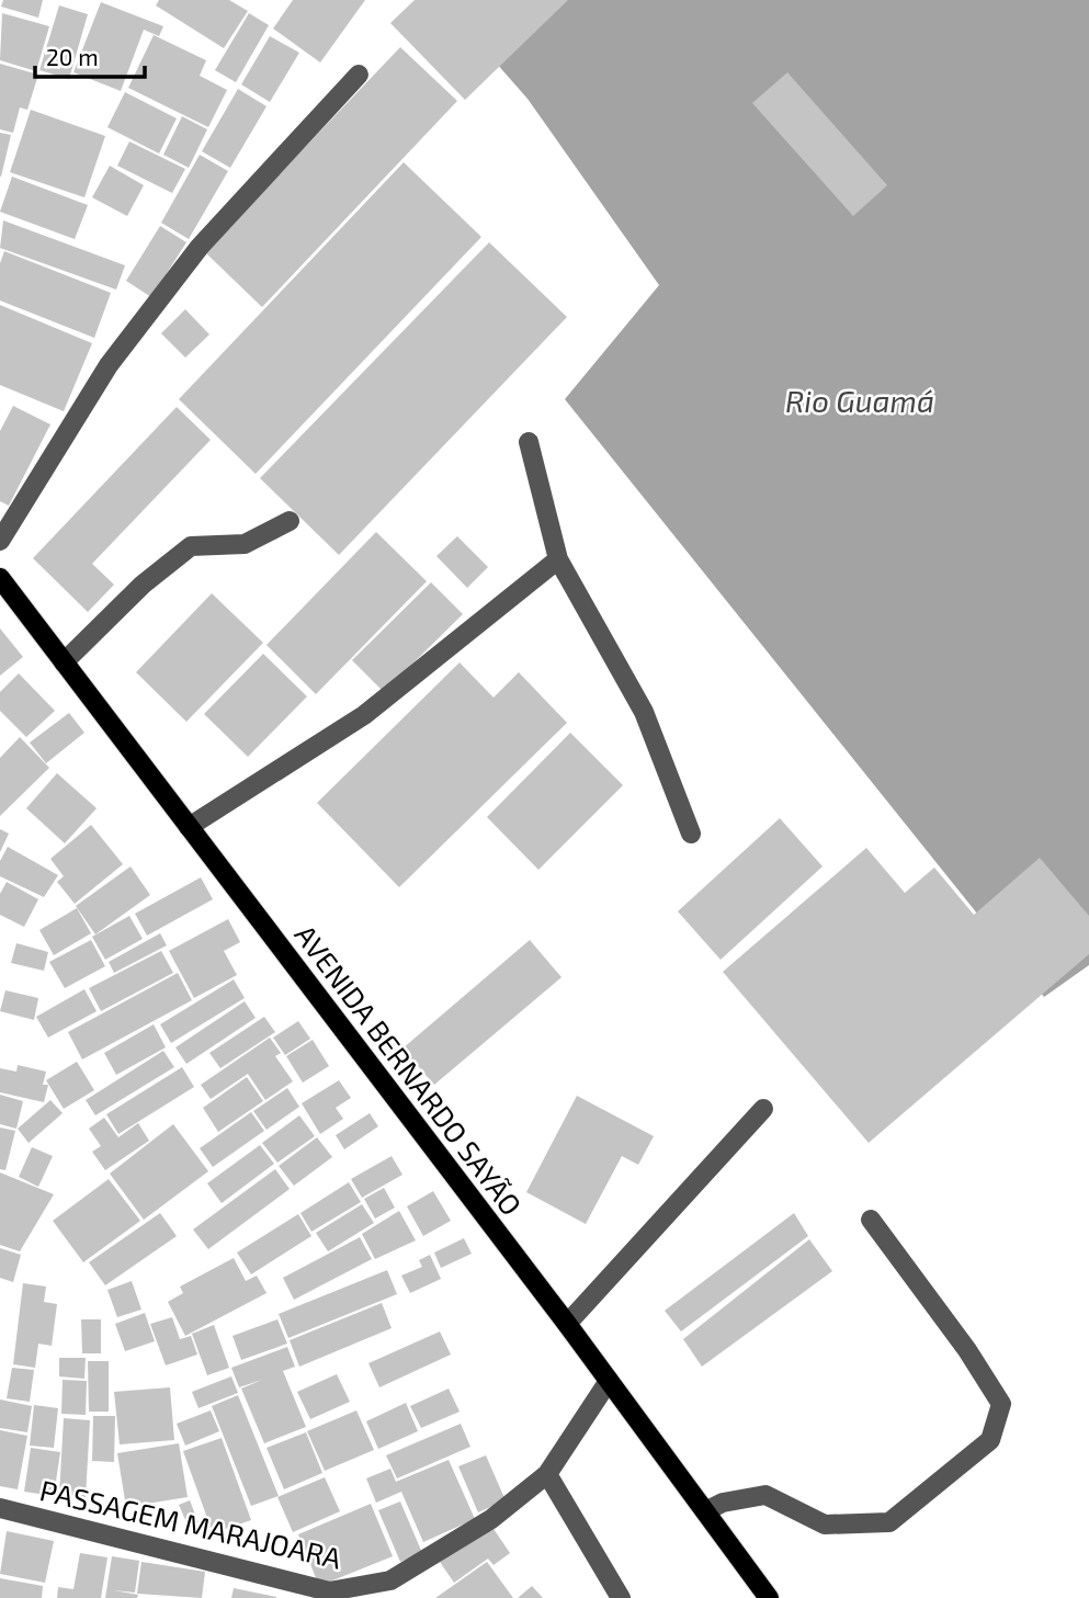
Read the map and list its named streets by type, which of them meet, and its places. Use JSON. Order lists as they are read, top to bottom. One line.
{"streets":{"main road":["AVENIDA BERNARDO SAYÃO"],"street":["PASSAGEM MARAJOARA"]},"crossings":[["AVENIDA BERNARDO SAYÃO","PASSAGEM MARAJOARA"]],"water":["Rio Guamá"],"scale_bar":"20 m"}
